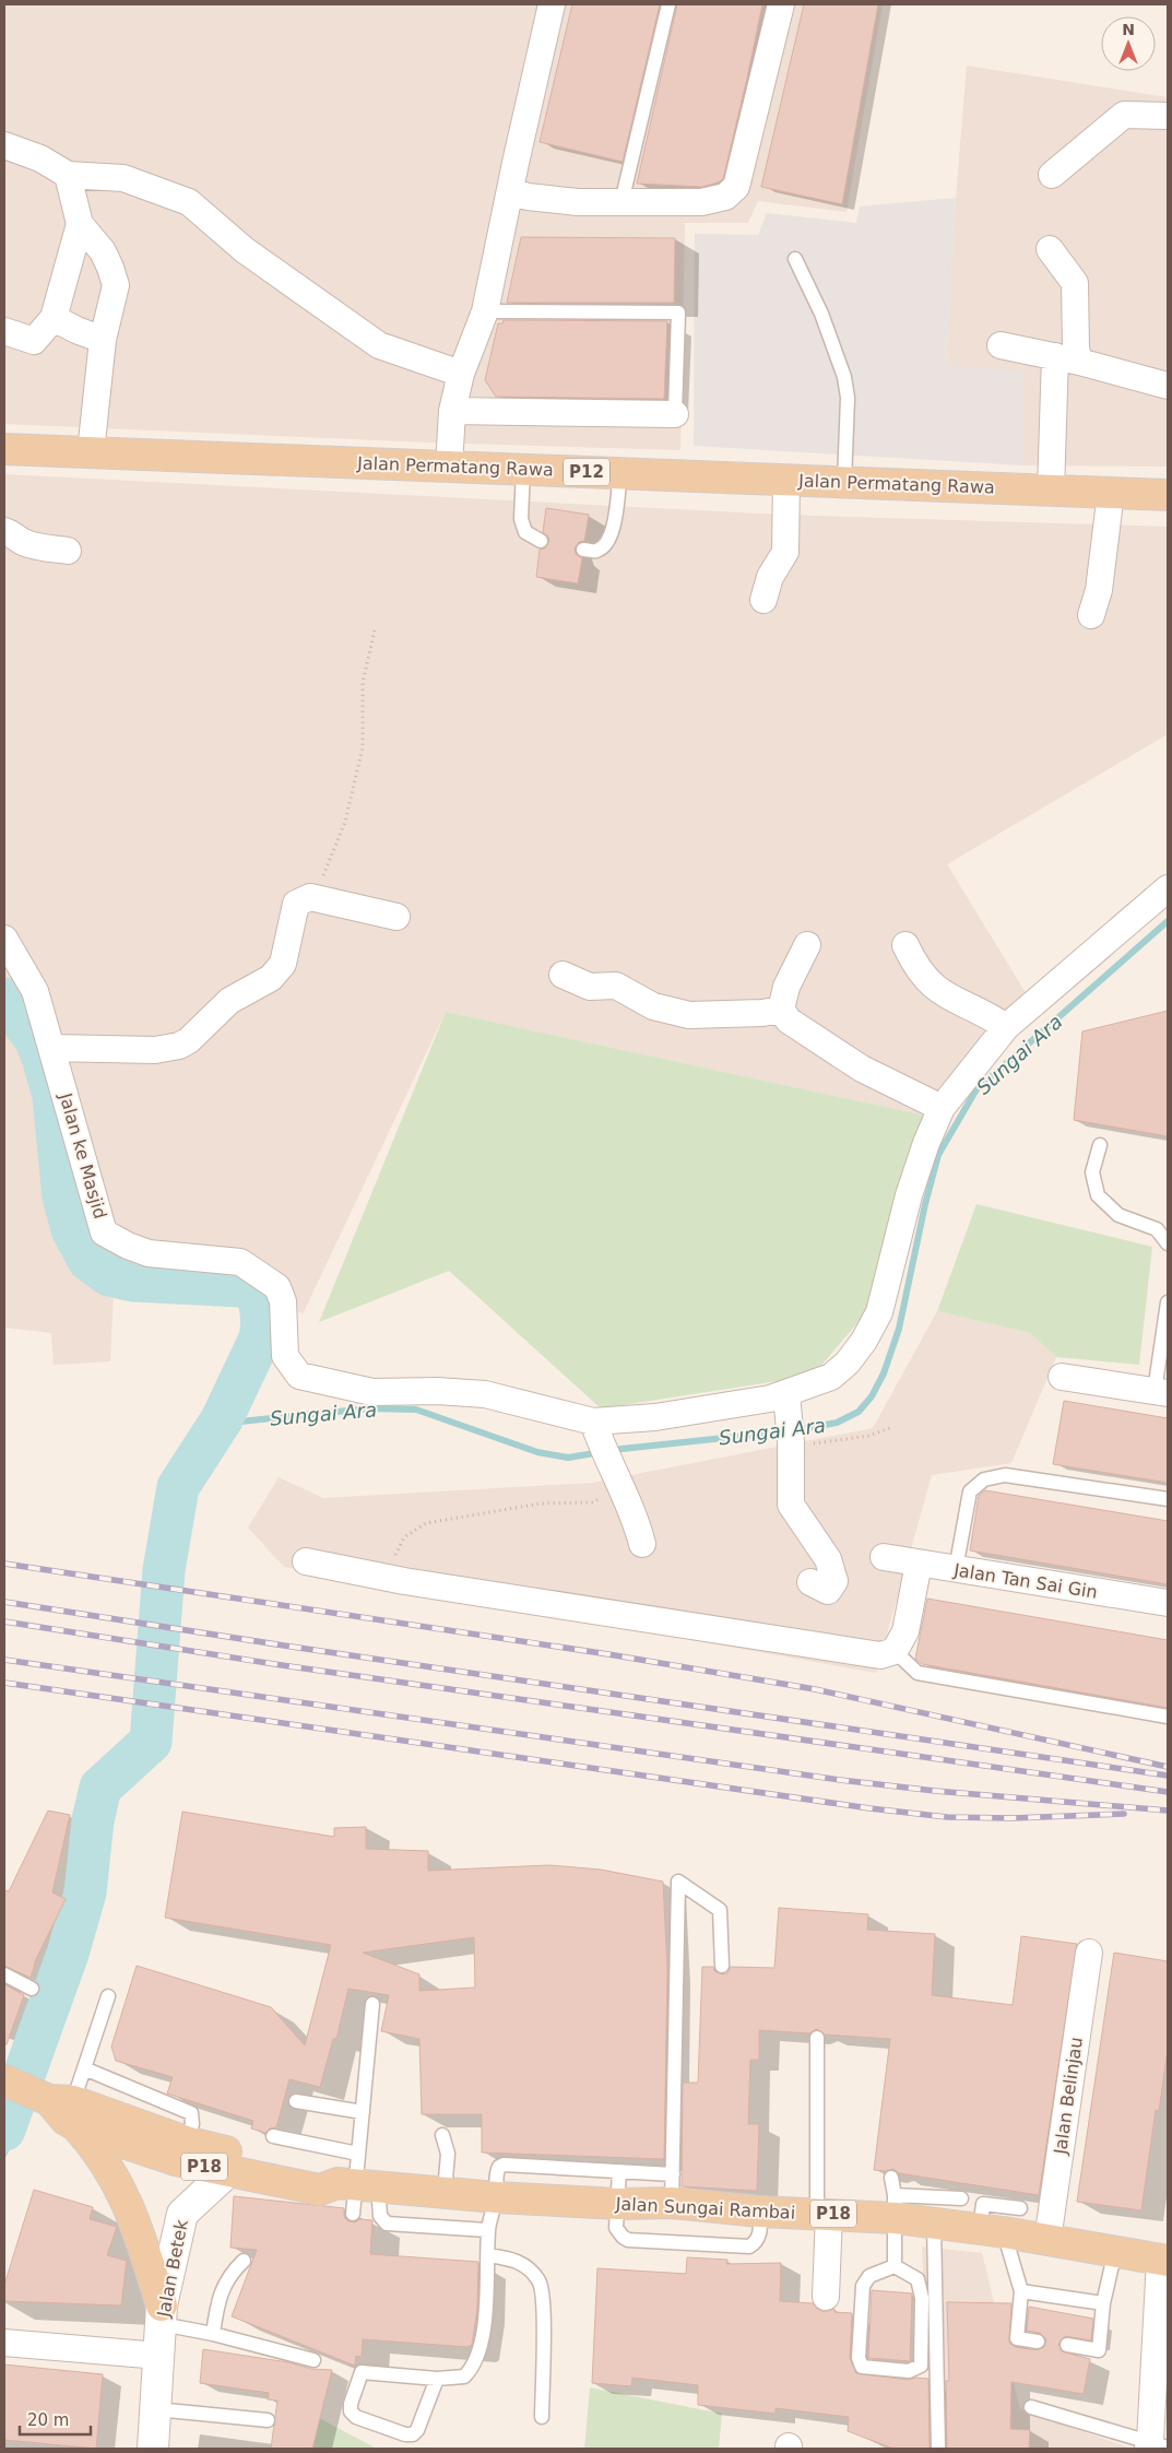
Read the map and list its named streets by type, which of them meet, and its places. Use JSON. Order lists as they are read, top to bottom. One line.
{"streets":{"main road":["Jalan Permatang Rawa","P12","P18","Jalan Sungai Rambai"],"street":["Jalan ke Masjid","Jalan Tan Sai Gin","Jalan Belinjau","Jalan Betek"]},"crossings":[["Jalan Belinjau","Jalan Sungai Rambai"],["P18","Jalan Sungai Rambai"],["Jalan Sungai Rambai","Jalan Betek"]],"water":["Sungai Ara"],"scale_bar":"20 m","north":"top"}
